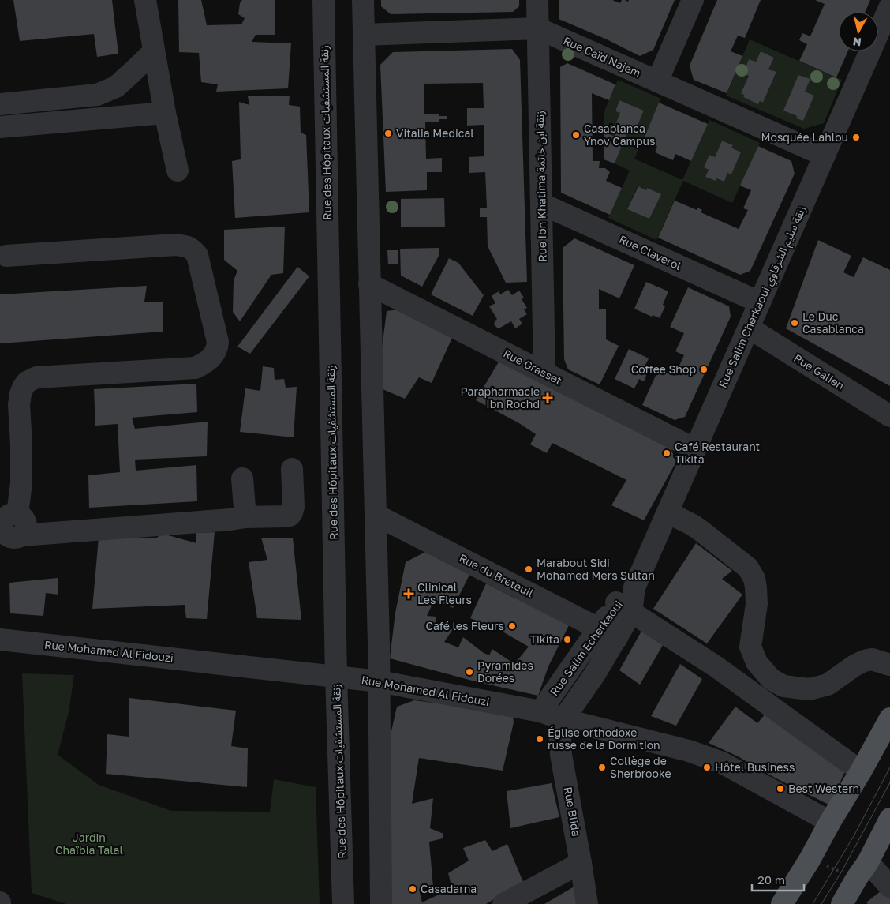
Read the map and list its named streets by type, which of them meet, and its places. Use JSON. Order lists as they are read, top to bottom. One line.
{"streets":{"street":["Rue Caïd Najem","Rue des Hôpitaux زنقة المستشفيات","Rue Ibn Khatima زنقة ابن خاتمة","Rue Claverol","Rue Salim Cherkaoui زنقة سليم الشرقاوي","Rue Grasset","Rue Galien","Rue du Breteuil","Rue Salim Echerkaoui","Rue Mohamed Al Fidouzi","Rue Blida"]},"crossings":[["Rue Caïd Najem","Rue Ibn Khatima زنقة ابن خاتمة"],["Rue Caïd Najem","Rue Salim Cherkaoui زنقة سليم الشرقاوي"],["Rue des Hôpitaux زنقة المستشفيات","Rue Mohamed Al Fidouzi"],["Rue Ibn Khatima زنقة ابن خاتمة","Rue Claverol"],["Rue Ibn Khatima زنقة ابن خاتمة","Rue Grasset"],["Rue Claverol","Rue Salim Cherkaoui زنقة سليم الشرقاوي"],["Rue Salim Cherkaoui زنقة سليم الشرقاوي","Rue Grasset"],["Rue Salim Cherkaoui زنقة سليم الشرقاوي","Rue Galien"],["Rue du Breteuil","Rue Salim Echerkaoui"],["Rue Salim Echerkaoui","Rue Mohamed Al Fidouzi"],["Rue Mohamed Al Fidouzi","Rue Blida"]],"parks":["Jardin Chaïbia Talal"],"places":{"other":["Vitalia Medical","Casablanca Ynov Campus","Mosquée Lahlou","Le Duc Casablanca","Coffee Shop","Café Restaurant Tikita","Marabout Sidi Mohamed Mers Sultan","Café les Fleurs","Tikita","Pyramides Dorées","Église orthodoxe russe de la Dormition","Collège de Sherbrooke","Hôtel Business","Best Western","Casadarna"],"health":["Parapharmacie Ibn Rochd","Clinical Les Fleurs"]},"scale_bar":"20 m","north":"bottom"}
